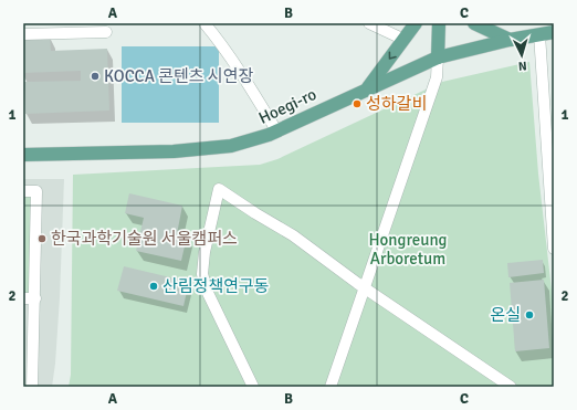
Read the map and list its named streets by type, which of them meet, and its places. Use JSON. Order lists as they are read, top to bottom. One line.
{"streets":{"main road":["Hoegi-ro"]},"parks":["Hongreung Arboretum"],"places":["KOCCA 콘텐츠 시연장","성하갈비","한국과학기술원 서울캠퍼스","산림정책연구동","온실"],"north":"bottom","grid":{"columns":["A","B","C"],"rows":["1","2"]}}
